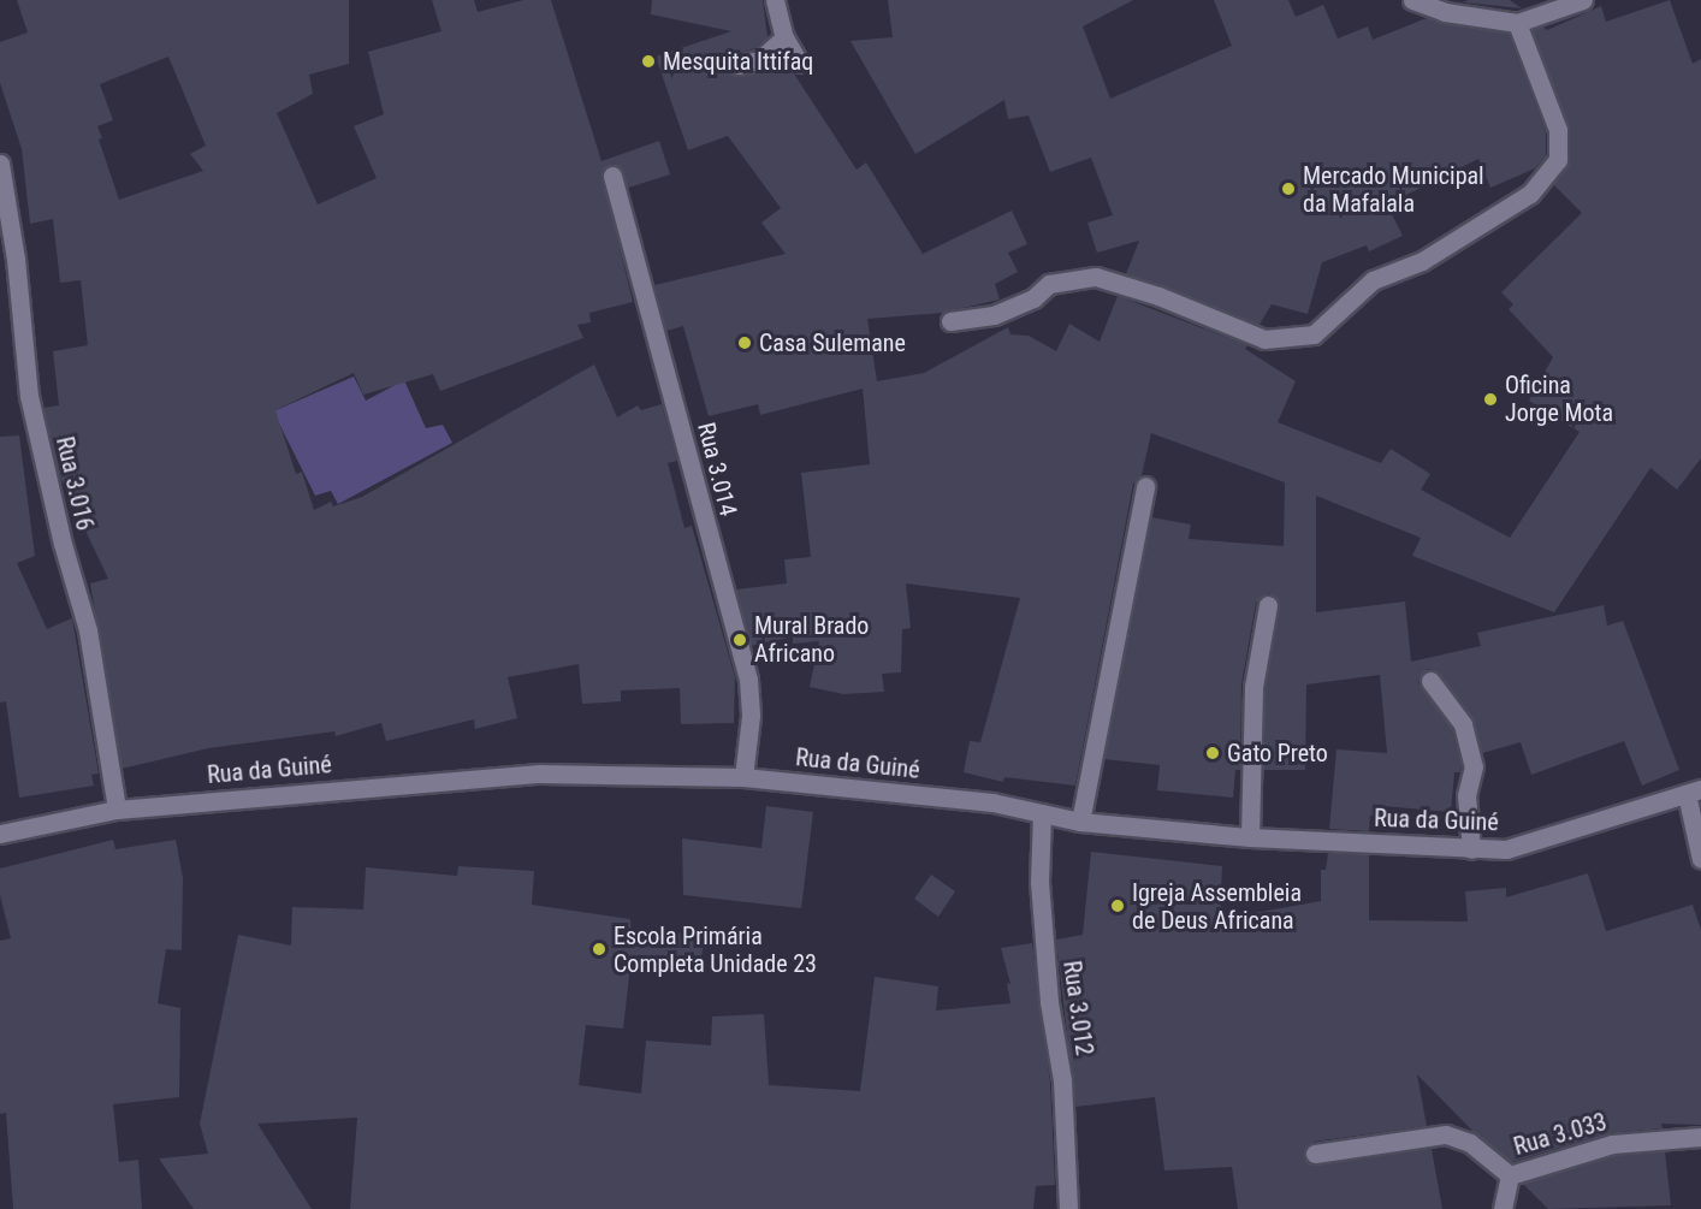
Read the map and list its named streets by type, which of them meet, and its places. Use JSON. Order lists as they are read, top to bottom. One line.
{"streets":{"street":["Rua 3.014","Rua 3.016","Rua da Guiné","Rua 3.012","Rua 3.033"]},"crossings":[["Rua 3.014","Rua da Guiné"],["Rua 3.016","Rua da Guiné"],["Rua da Guiné","Rua 3.012"]],"places":["Mesquita Ittifaq","Mercado Municipal da Mafalala","Casa Sulemane","Oficina Jorge Mota","Mural Brado Africano","Gato Preto","Igreja Assembleia de Deus Africana","Escola Primária Completa Unidade 23"]}
